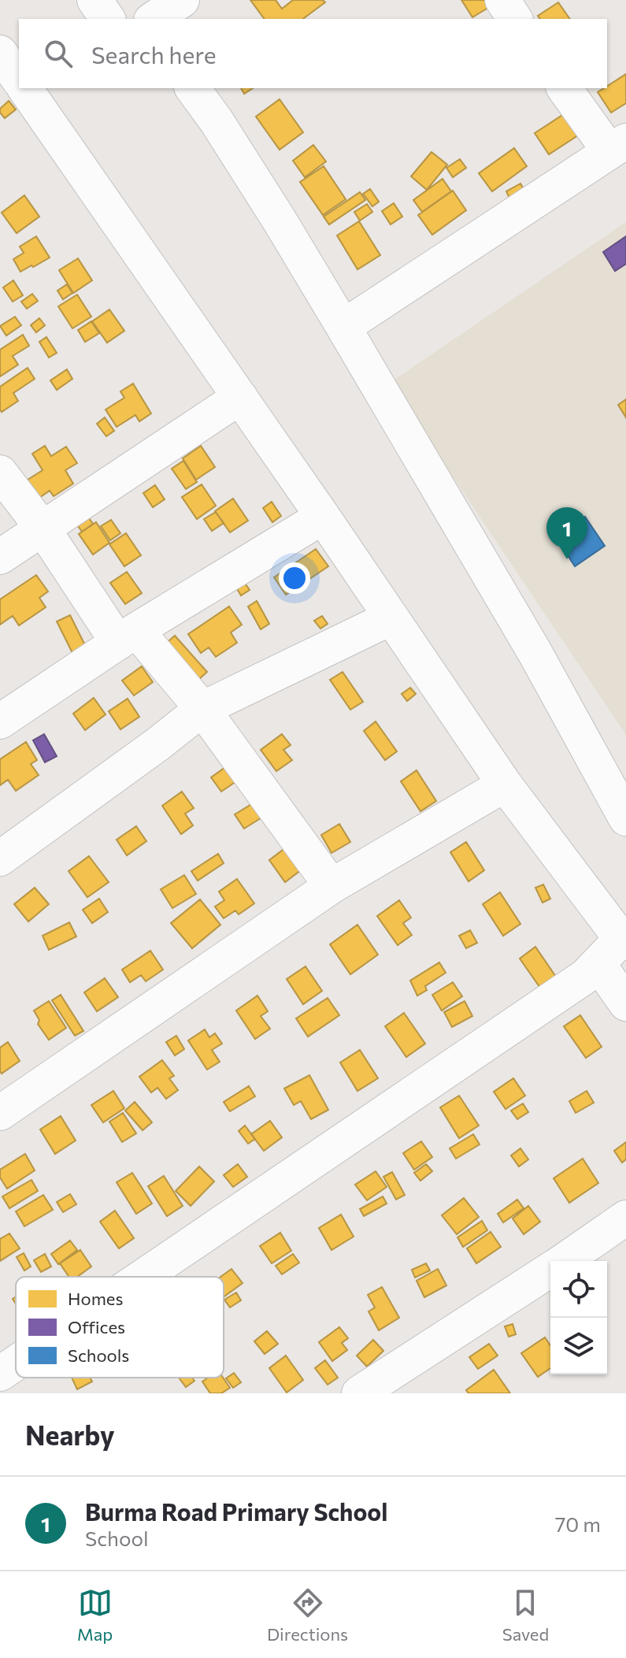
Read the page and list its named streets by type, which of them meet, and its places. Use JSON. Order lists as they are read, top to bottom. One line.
{"legend":["Homes","Offices","Schools"],"page":{"search":"Search here","pins":"1","heading":"Nearby","list":[{"mark":"1","name":"Burma Road Primary School","note":"School","value":"70 m"}],"nav":["Map","Directions","Saved"]}}
